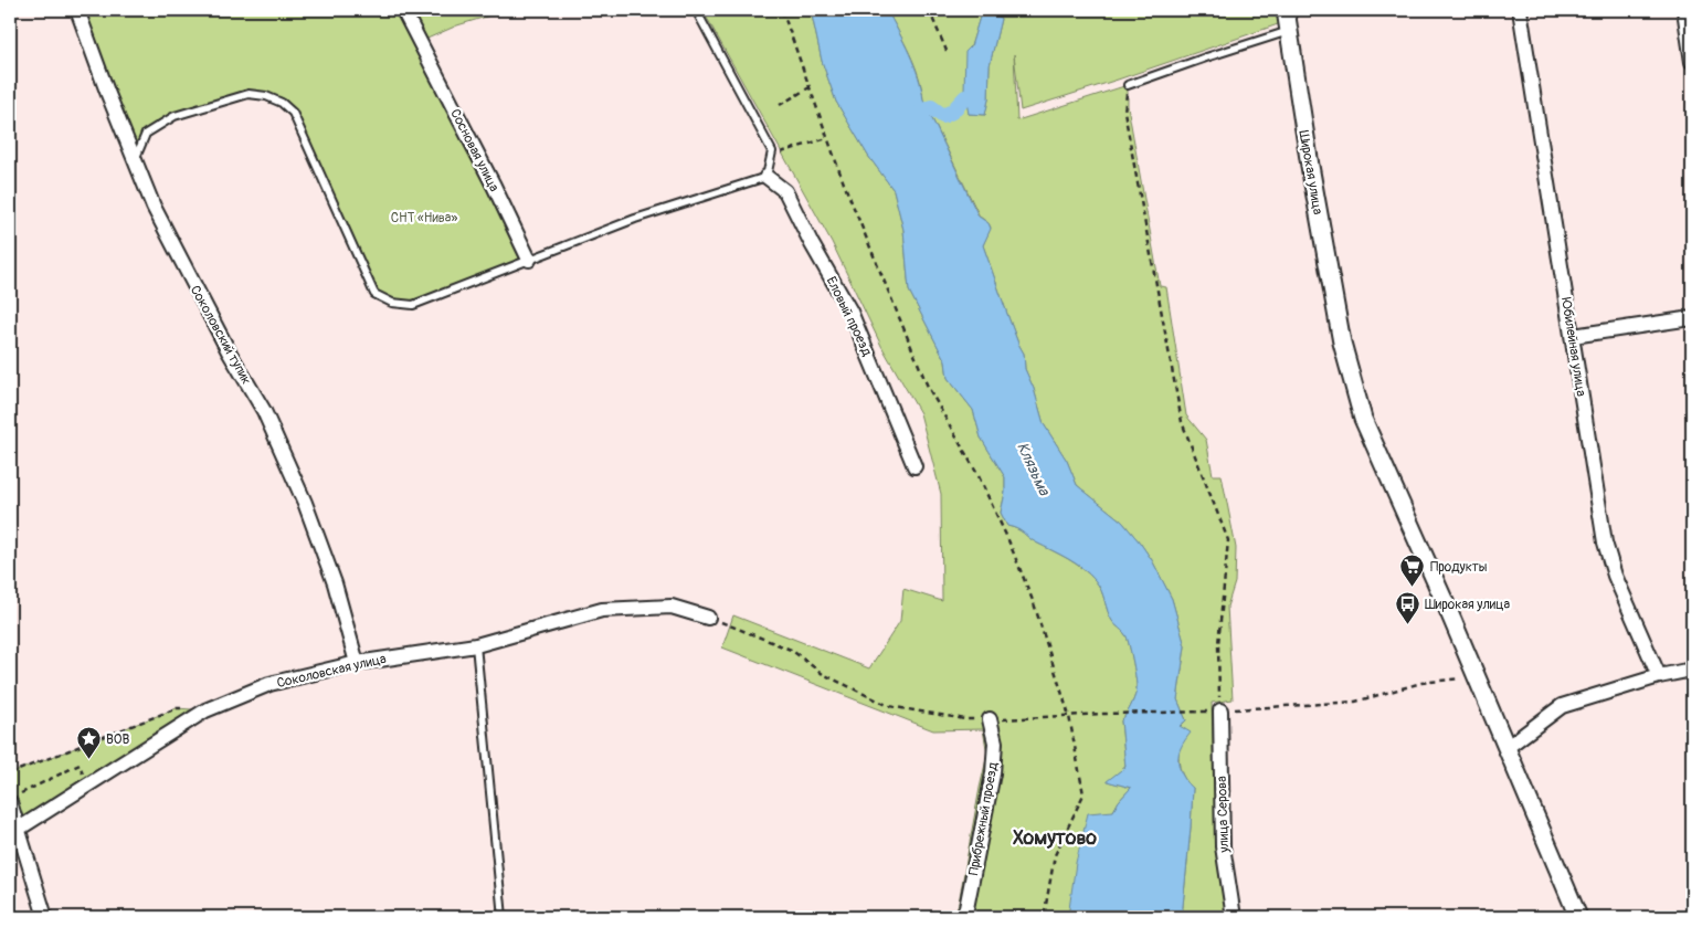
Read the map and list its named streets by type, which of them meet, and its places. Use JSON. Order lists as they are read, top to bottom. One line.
{"streets":{"street":["Сосновая улица","Широкая улица","Еловый проезд","Соколовский тупик","Юбилейная улица","Соколовская улица","улица Серова","Прибрежный проезд"]},"crossings":[["Соколовский тупик","Соколовская улица"]],"districts":["Хомутово"],"water":["Клязьма"],"parks":["СНТ «Нива»"],"places":{"supermarket":["Продукты"],"bus stop":["Широкая улица"],"place":["ВОВ"]}}
